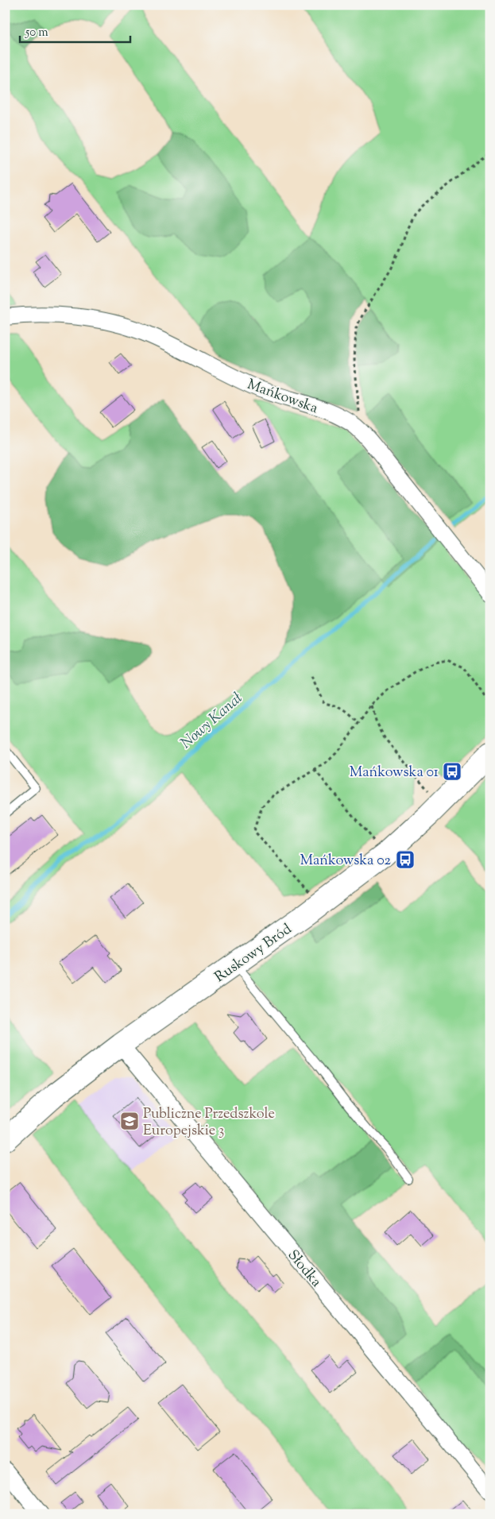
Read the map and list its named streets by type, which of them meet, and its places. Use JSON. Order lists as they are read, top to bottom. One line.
{"streets":{"street":["Mańkowska","Ruskowy Bród","Słodka"]},"crossings":[["Ruskowy Bród","Słodka"]],"water":["Nowy Kanał"],"places":{"bus stop":["Mańkowska 01","Mańkowska 02"],"school or university":["Publiczne Przedszkole Europejskie 3"]},"scale_bar":"50 m"}
